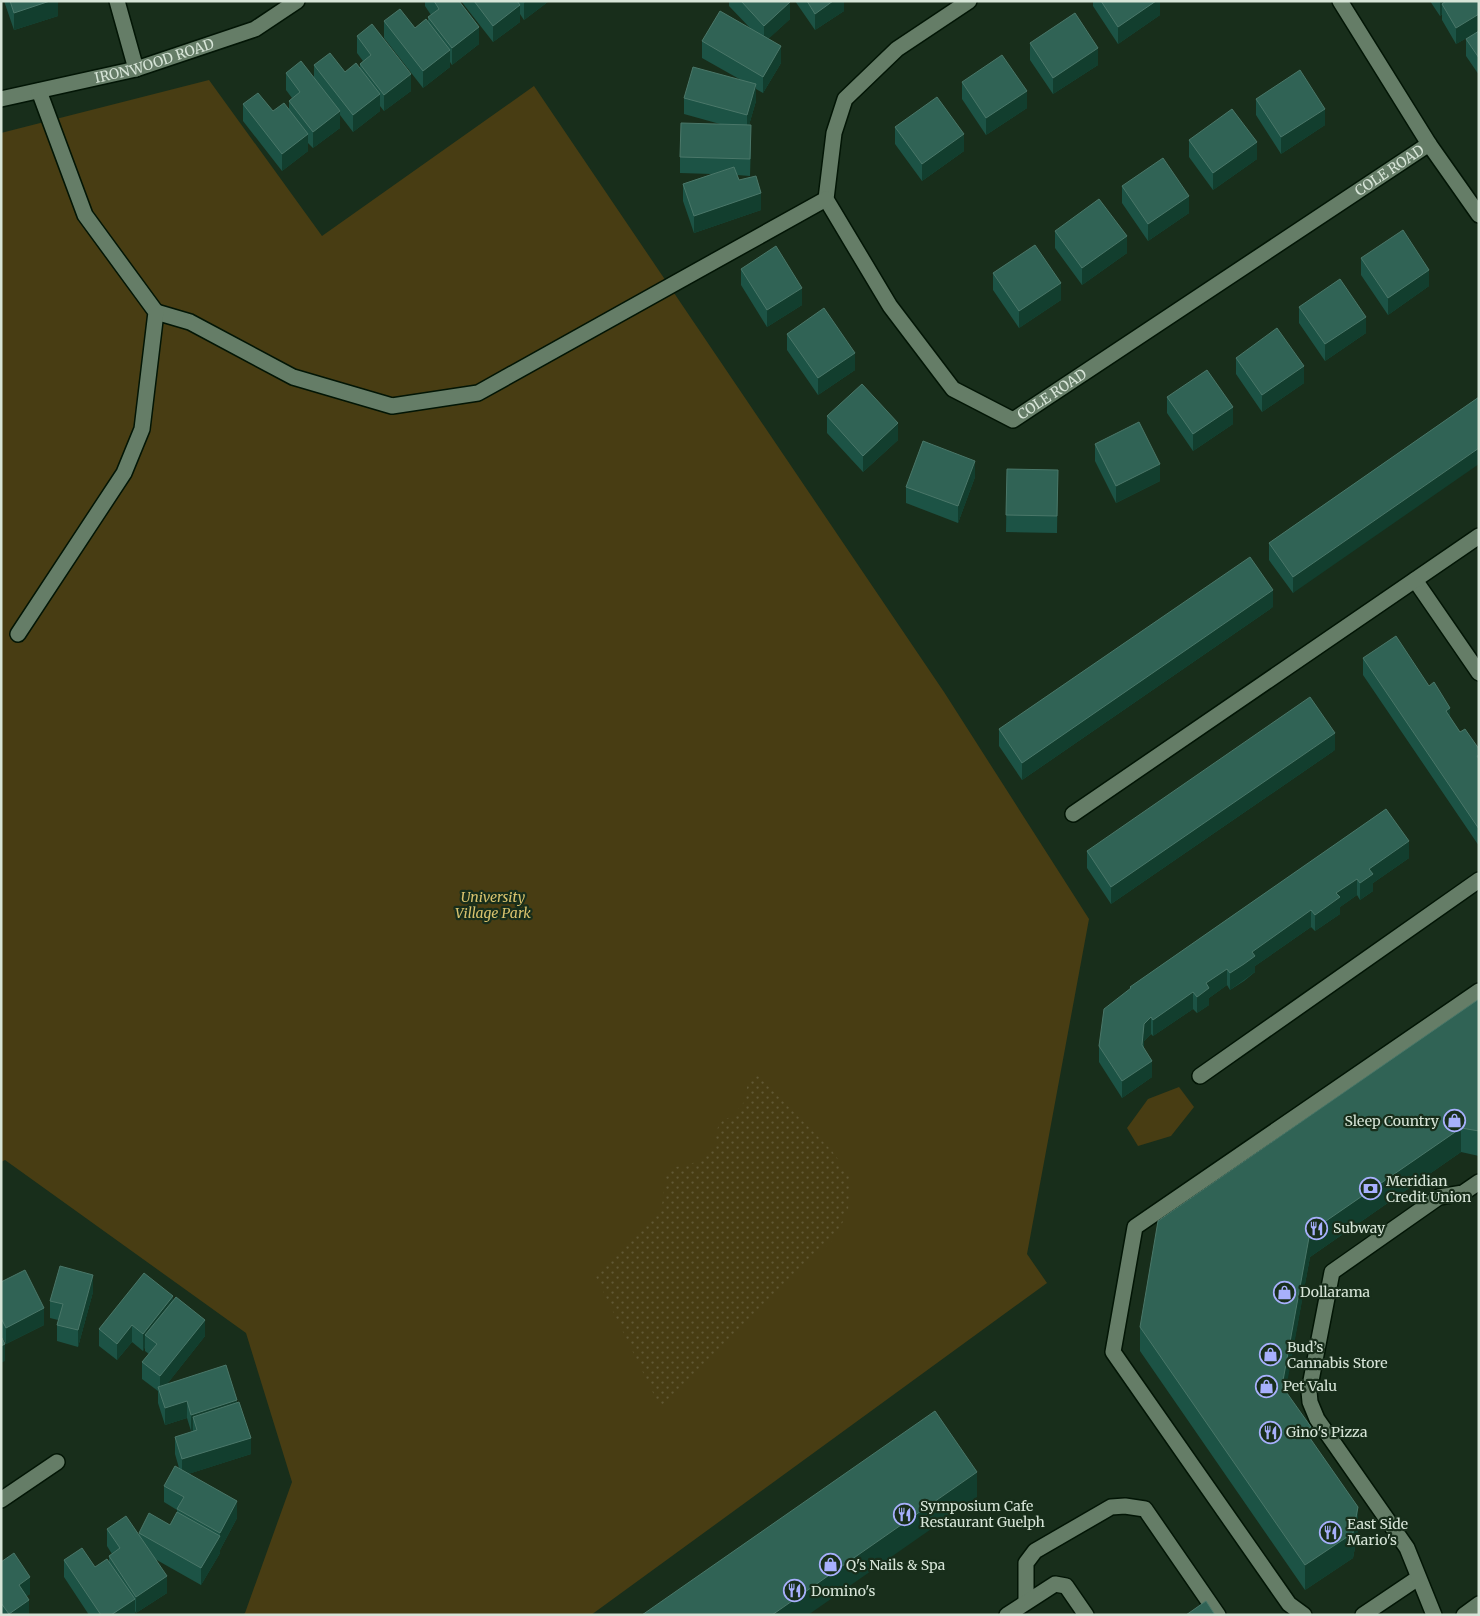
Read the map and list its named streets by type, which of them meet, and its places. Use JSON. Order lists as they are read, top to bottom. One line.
{"streets":{"street":["IRONWOOD ROAD","COLE ROAD"]},"parks":["University Village Park"],"places":{"shop":["Sleep Country","Dollarama","Bud’s Cannabis Store","Pet Valu","Q's Nails & Spa"],"bank":["Meridian Credit Union"],"restaurant":["Subway","Gino's Pizza","Symposium Cafe Restaurant Guelph","East Side Mario's","Domino's"]}}
